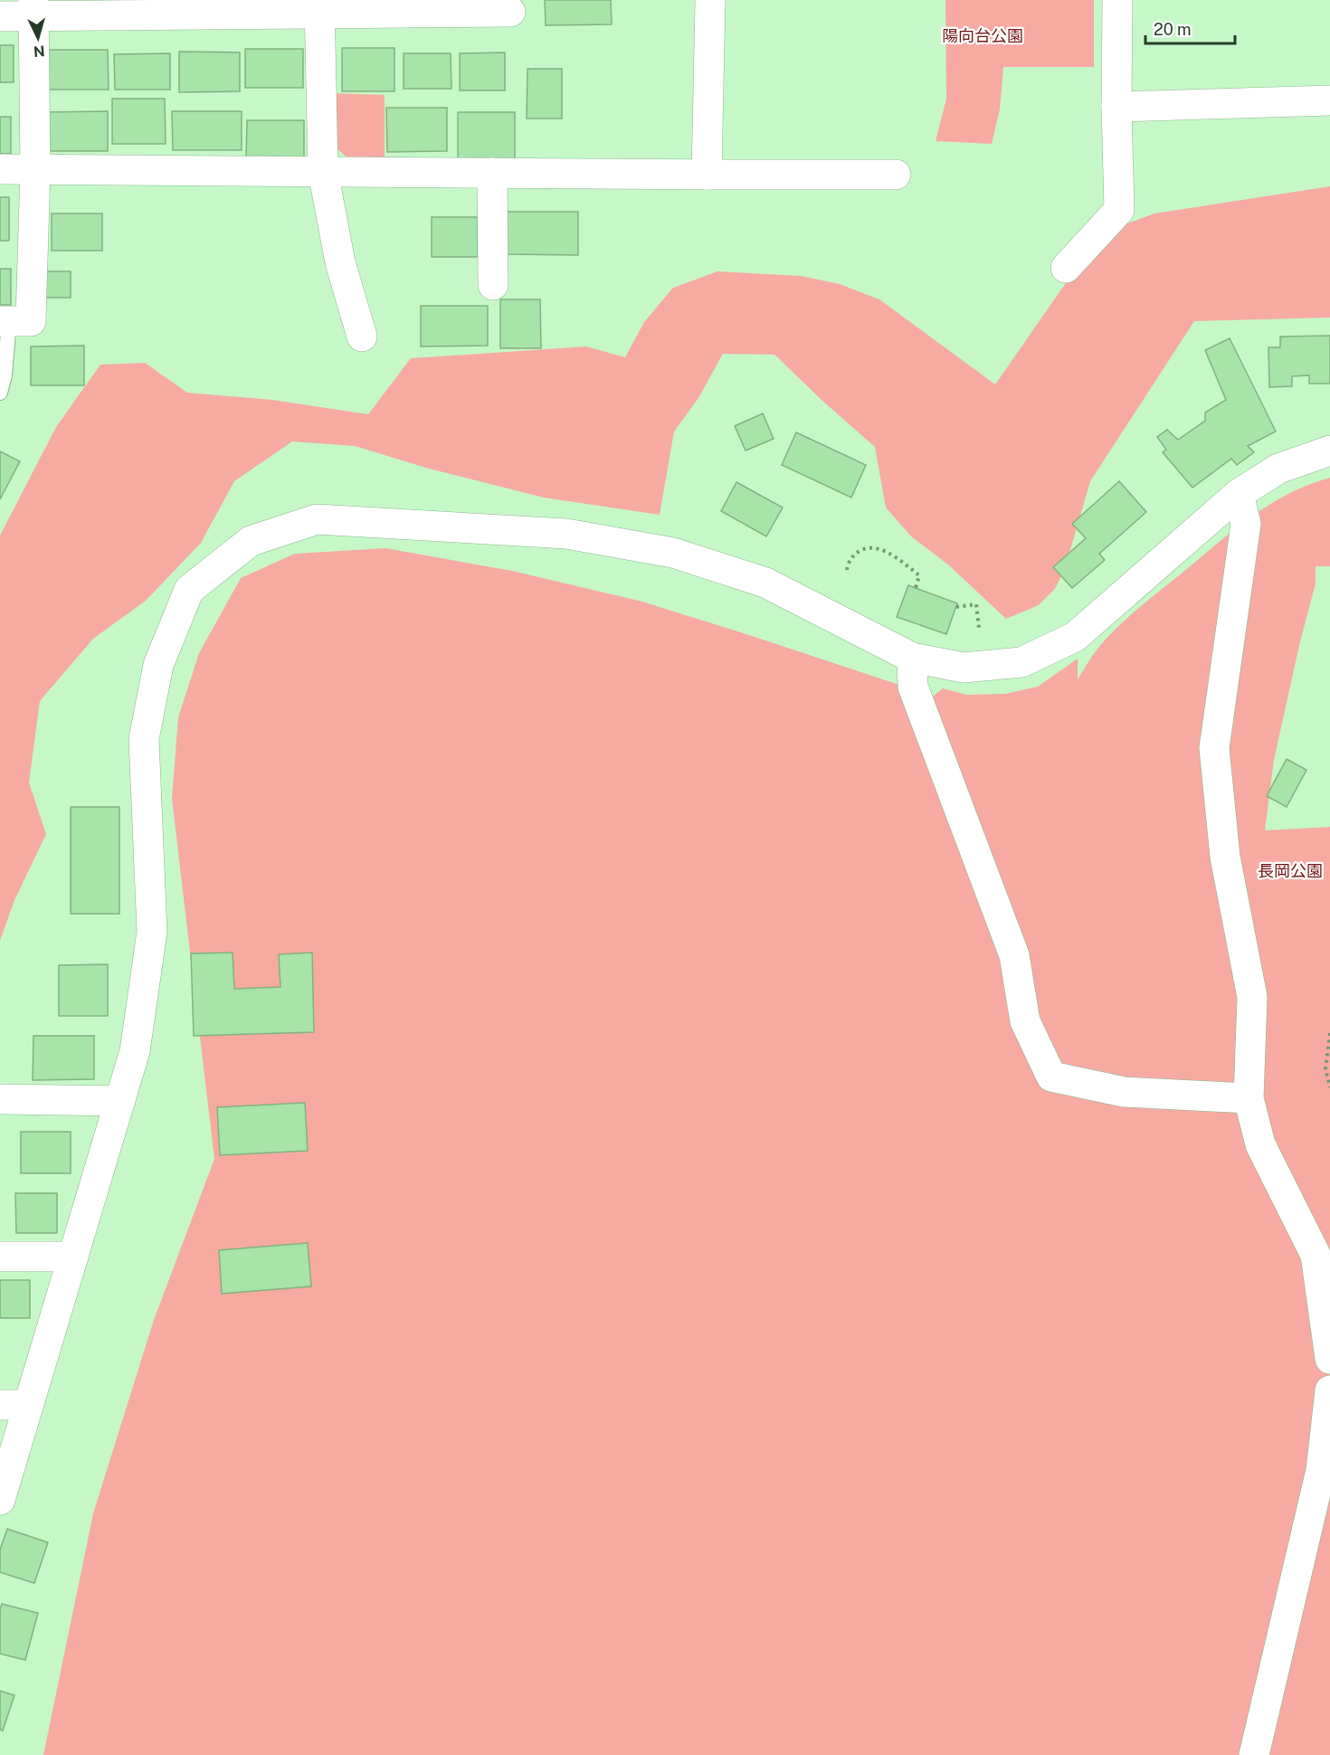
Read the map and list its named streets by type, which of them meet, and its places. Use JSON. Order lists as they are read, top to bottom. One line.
{"parks":["陽向台公園","長岡公園"],"scale_bar":"20 m","north":"bottom"}
